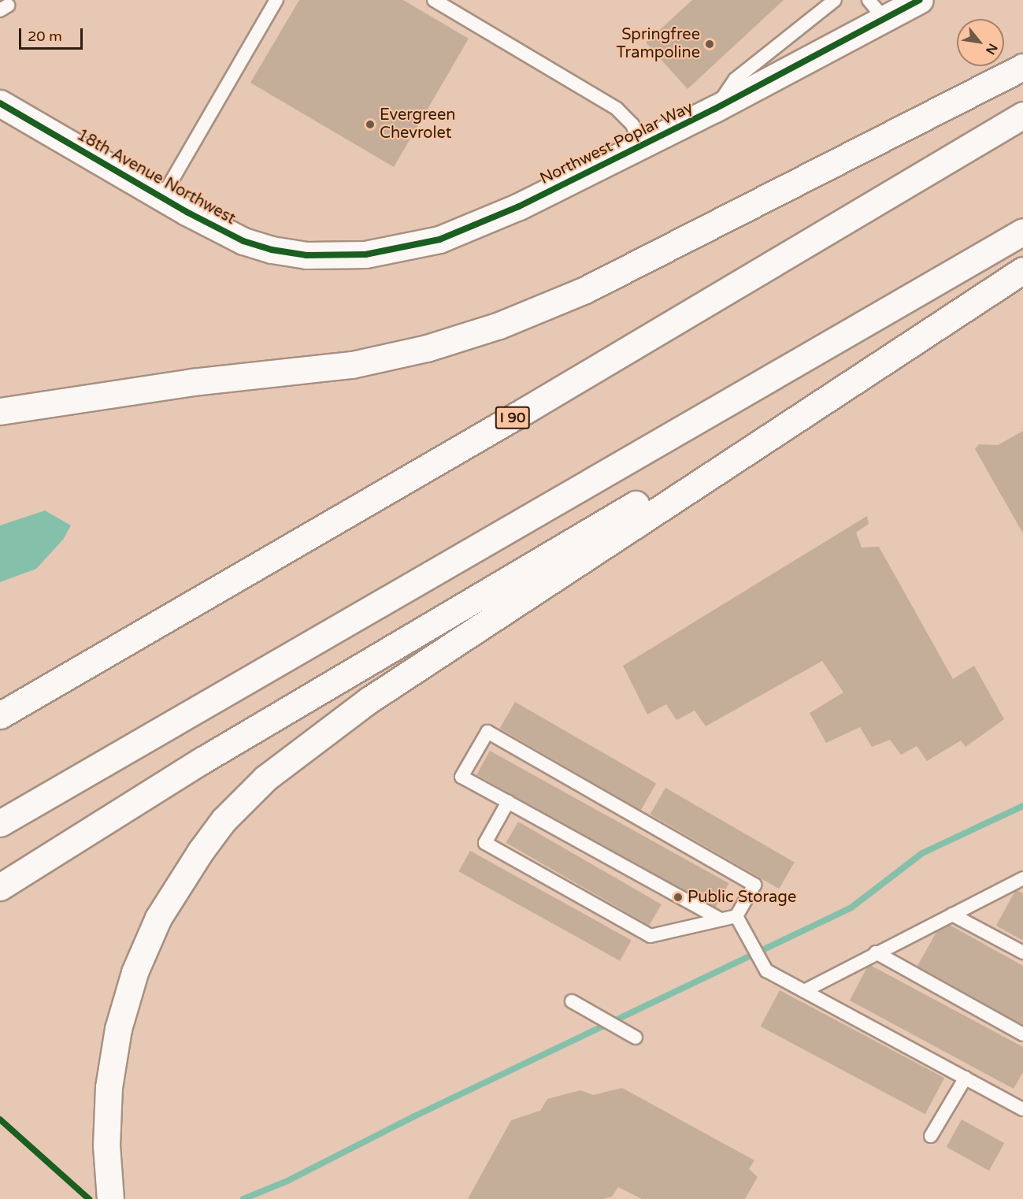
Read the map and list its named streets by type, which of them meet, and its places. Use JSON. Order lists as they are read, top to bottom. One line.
{"streets":{"main road":["Northwest Poplar Way","18th Avenue Northwest","I 90"]},"crossings":[["Northwest Poplar Way","18th Avenue Northwest"]],"places":["Springfree Trampoline","Evergreen Chevrolet","Public Storage"],"scale_bar":"20 m","north":"bottom right"}
